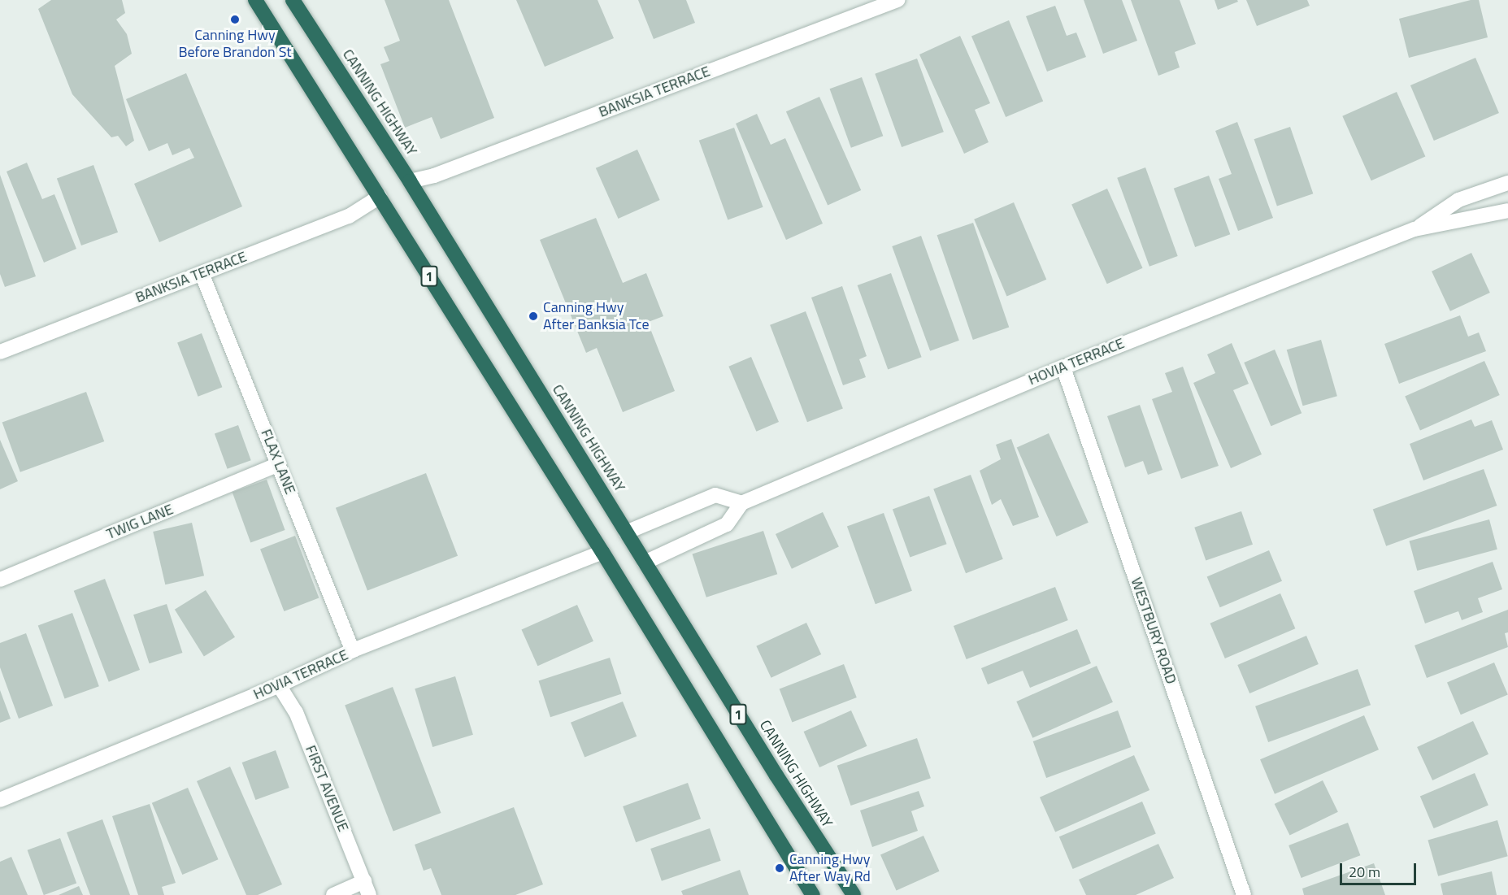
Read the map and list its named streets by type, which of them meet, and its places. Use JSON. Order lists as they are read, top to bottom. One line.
{"streets":{"highway":["CANNING HIGHWAY","1"],"street":["BANKSIA TERRACE","HOVIA TERRACE","FLAX LANE","TWIG LANE","WESTBURY ROAD","FIRST AVENUE"]},"crossings":[["BANKSIA TERRACE","CANNING HIGHWAY"],["BANKSIA TERRACE","1"],["BANKSIA TERRACE","FLAX LANE"],["1","HOVIA TERRACE"],["HOVIA TERRACE","FLAX LANE"],["HOVIA TERRACE","WESTBURY ROAD"],["HOVIA TERRACE","FIRST AVENUE"],["FLAX LANE","TWIG LANE"]],"places":["Canning Hwy Before Brandon St","Canning Hwy After Banksia Tce","Canning Hwy After Way Rd"],"scale_bar":"20 m"}
